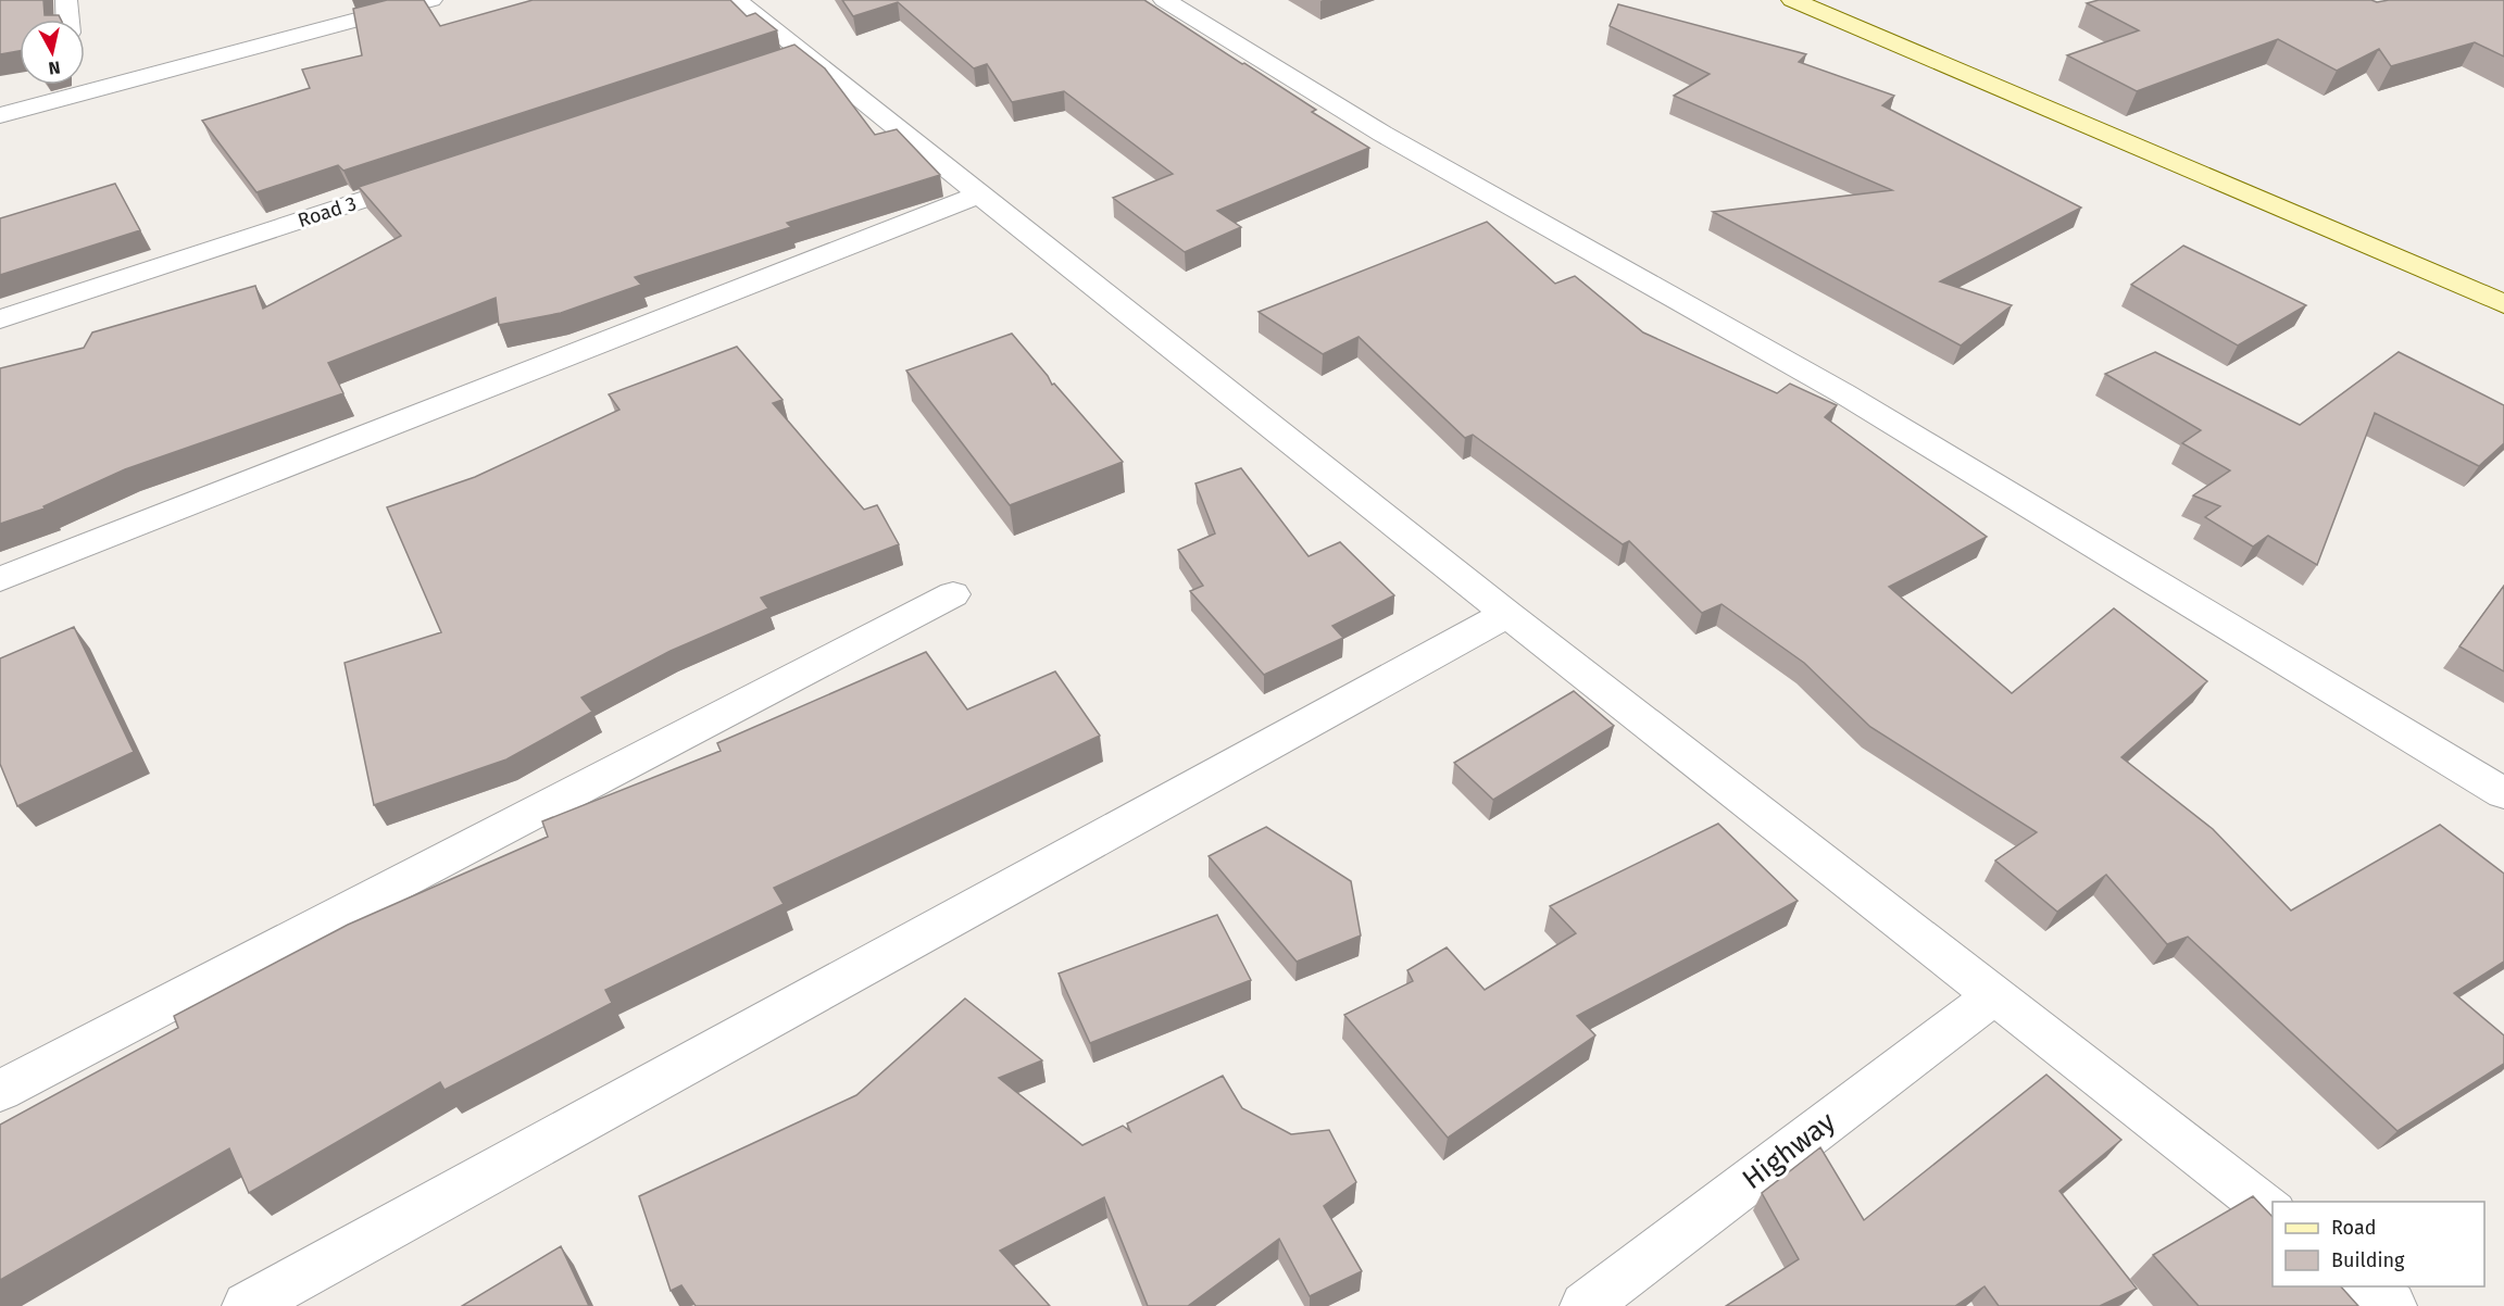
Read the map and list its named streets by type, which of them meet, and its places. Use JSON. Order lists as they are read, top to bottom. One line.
{"streets":{"street":["Road 3","Highway"]},"legend":["Road","Building"],"north":"bottom"}
